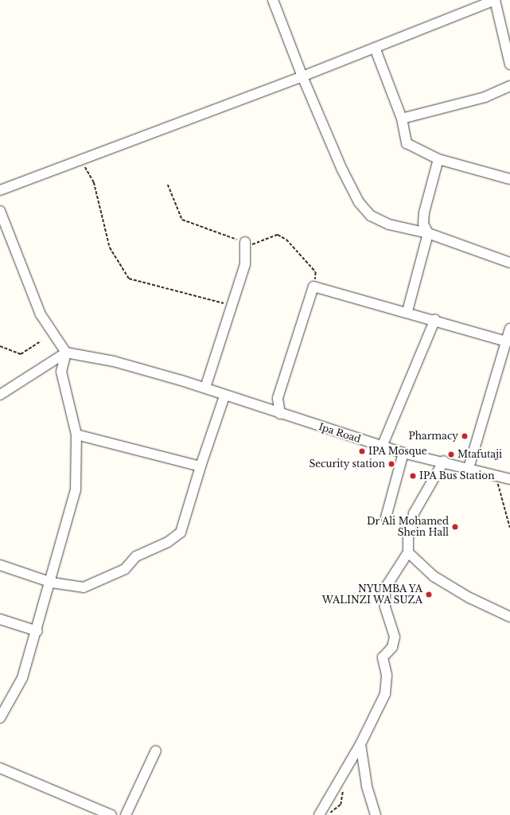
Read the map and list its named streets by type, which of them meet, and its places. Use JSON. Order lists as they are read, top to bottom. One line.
{"streets":{"street":["Ipa Road"]},"places":["Pharmacy","IPA Mosque","Mtafutaji","Security station","IPA Bus Station","Dr Ali Mohamed Shein Hall","NYUMBA YA WALINZI WA SUZA"]}
